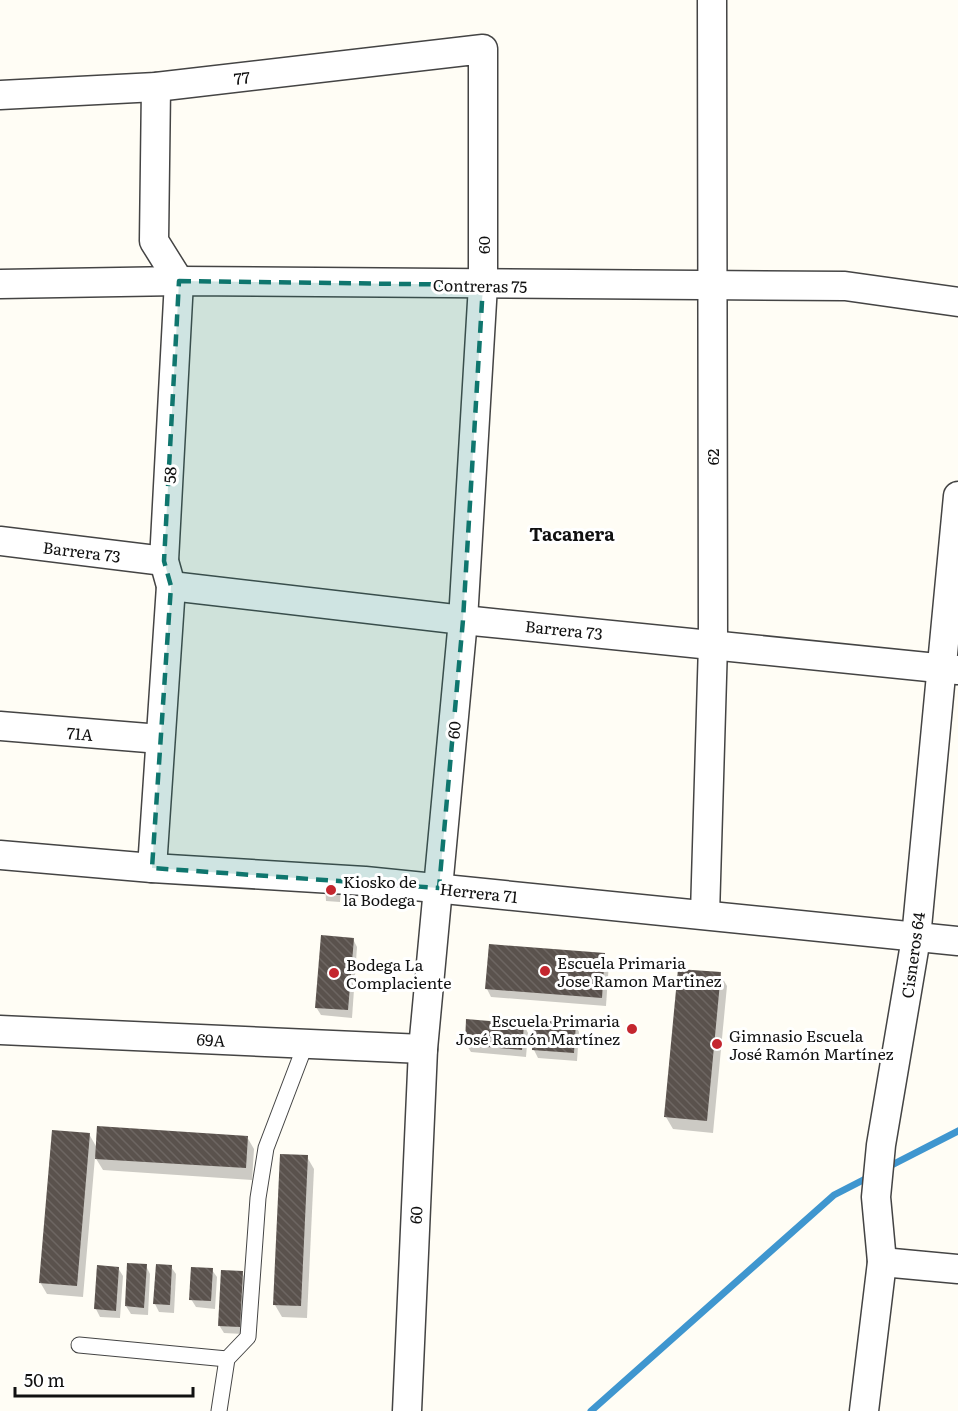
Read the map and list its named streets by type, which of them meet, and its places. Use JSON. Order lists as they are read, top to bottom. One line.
{"streets":{"street":["77","60","Contreras 75","62","58","Barrera 73","71A","Herrera 71","Cisneros 64","69A"]},"crossings":[["77","60"],["60","Contreras 75"],["60","Barrera 73"],["60","Herrera 71"],["60","69A"],["Contreras 75","62"],["Contreras 75","58"],["62","Barrera 73"],["62","Herrera 71"],["58","Barrera 73"],["58","71A"],["58","Herrera 71"],["Barrera 73","Cisneros 64"],["Herrera 71","Cisneros 64"]],"districts":["Tacanera"],"places":["Kiosko de la Bodega","Escuela Primaria Jose Ramon Martinez","Bodega La Complaciente","Escuela Primaria José Ramón Martínez","Gimnasio Escuela José Ramón Martínez"],"scale_bar":"50 m"}
